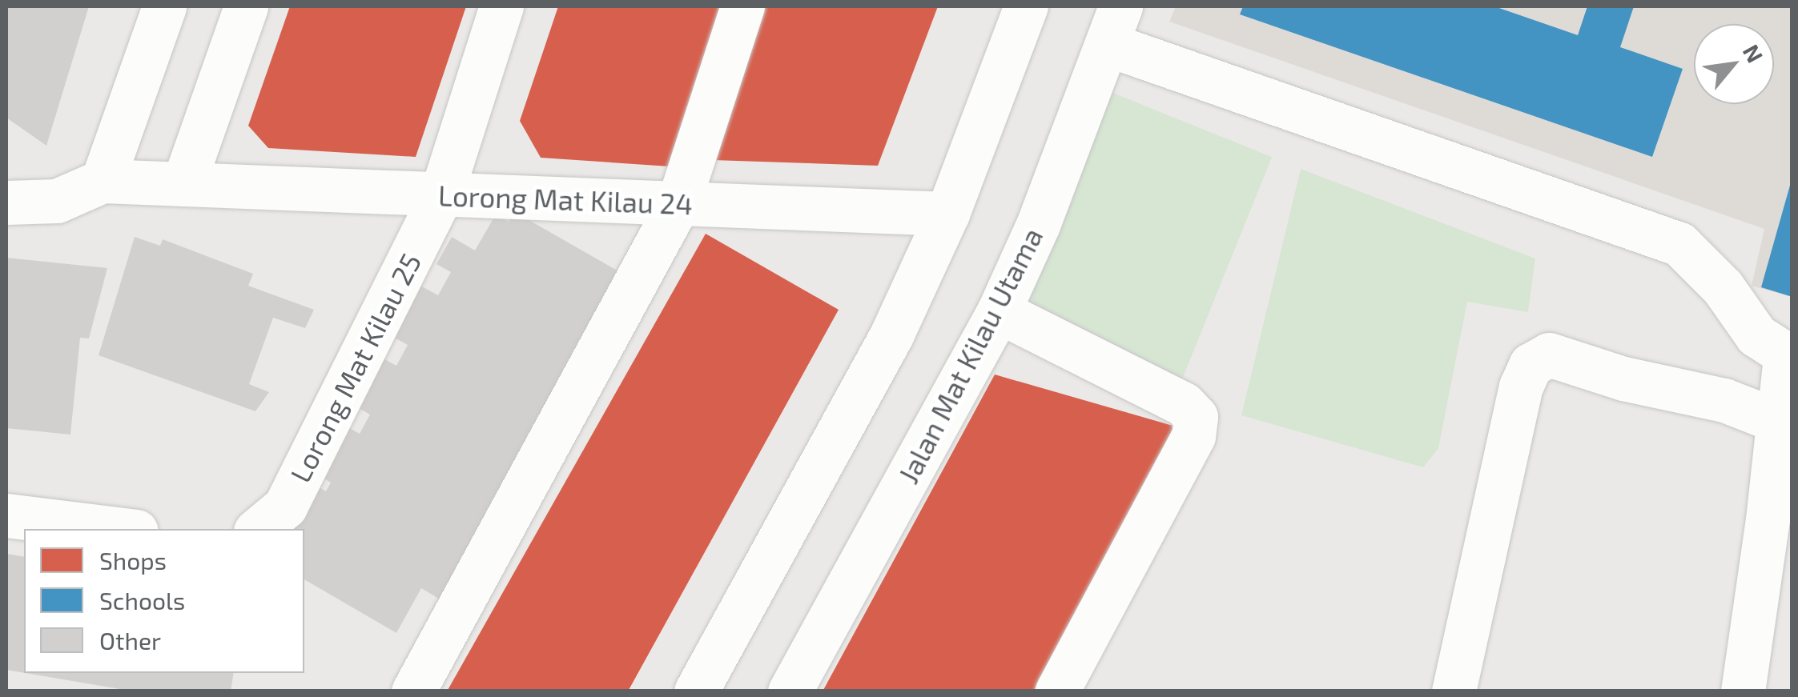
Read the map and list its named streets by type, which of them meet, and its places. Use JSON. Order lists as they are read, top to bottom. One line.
{"streets":{"street":["Lorong Mat Kilau 24","Jalan Mat Kilau Utama","Lorong Mat Kilau 25"]},"crossings":[["Lorong Mat Kilau 24","Lorong Mat Kilau 25"]],"legend":["Shops","Schools","Other"],"north":"top right"}
